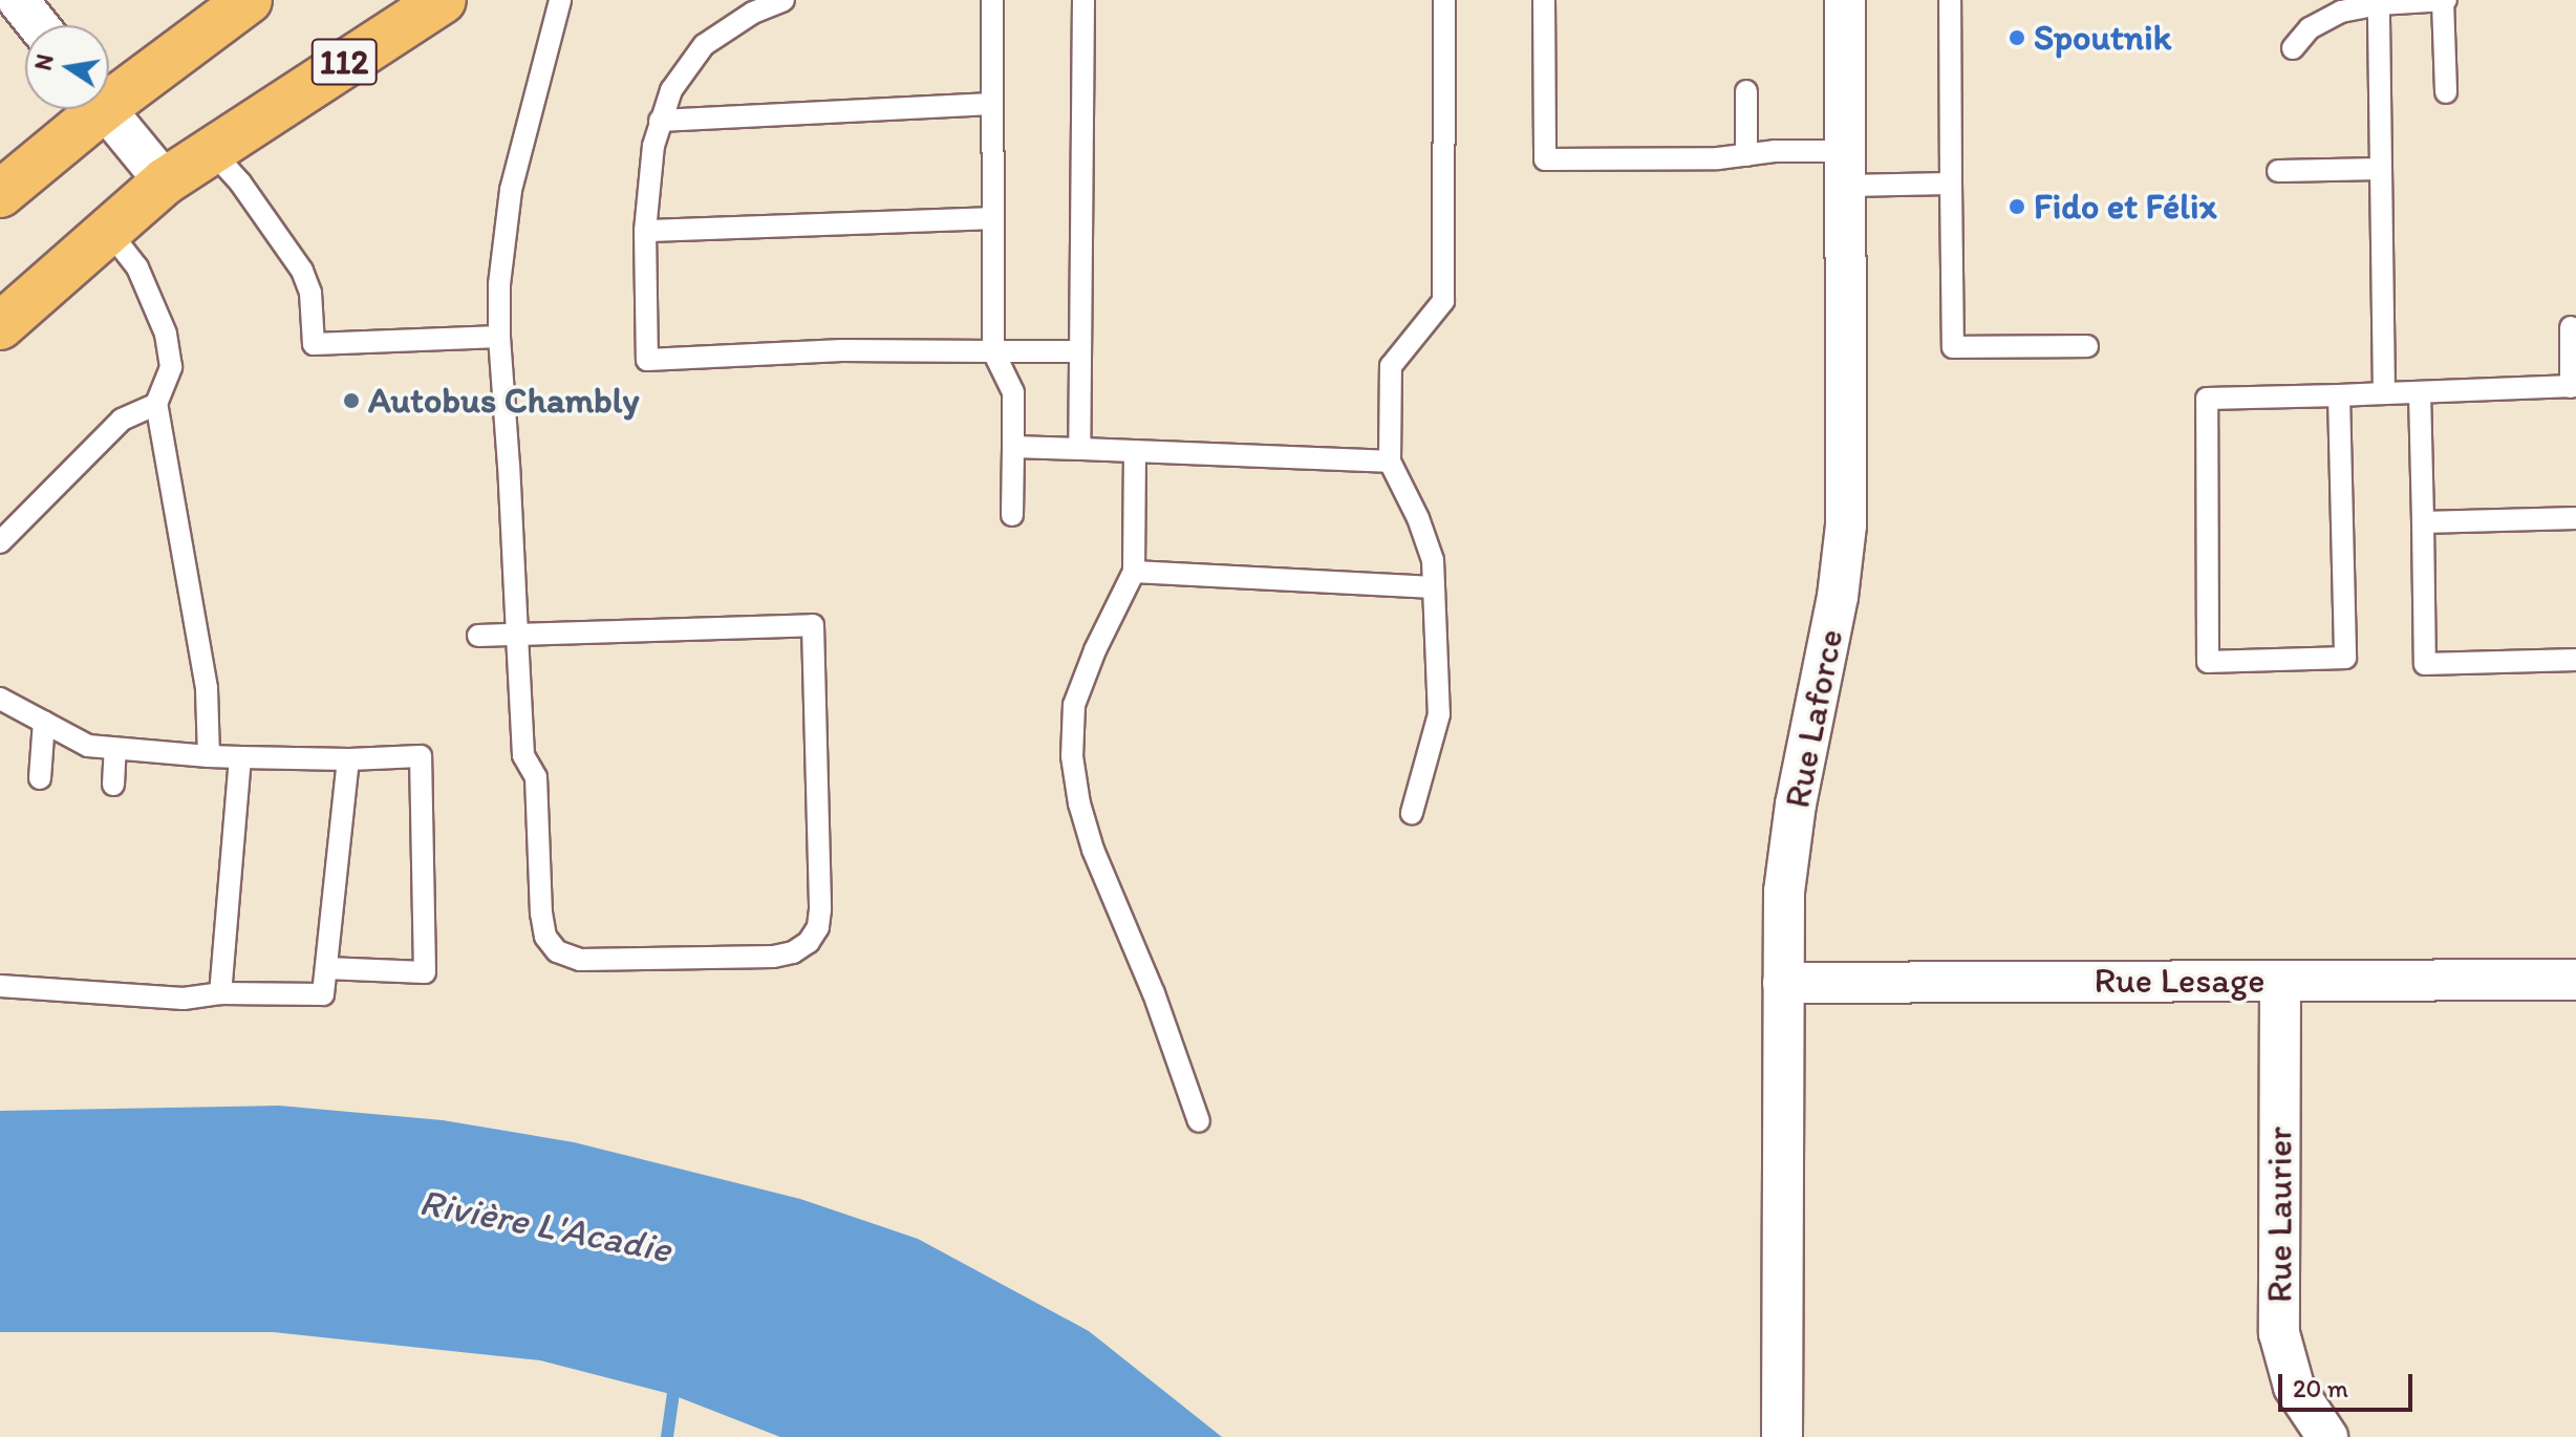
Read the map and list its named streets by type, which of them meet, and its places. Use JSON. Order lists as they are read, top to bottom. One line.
{"streets":{"main road":["112"],"street":["Rue Laforce","Rue Lesage","Rue Laurier"]},"crossings":[["Rue Laforce","Rue Lesage"],["Rue Lesage","Rue Laurier"]],"water":["Rivière L'Acadie"],"places":["Spoutnik","Fido et Félix","Autobus Chambly"],"scale_bar":"20 m","north":"left"}
